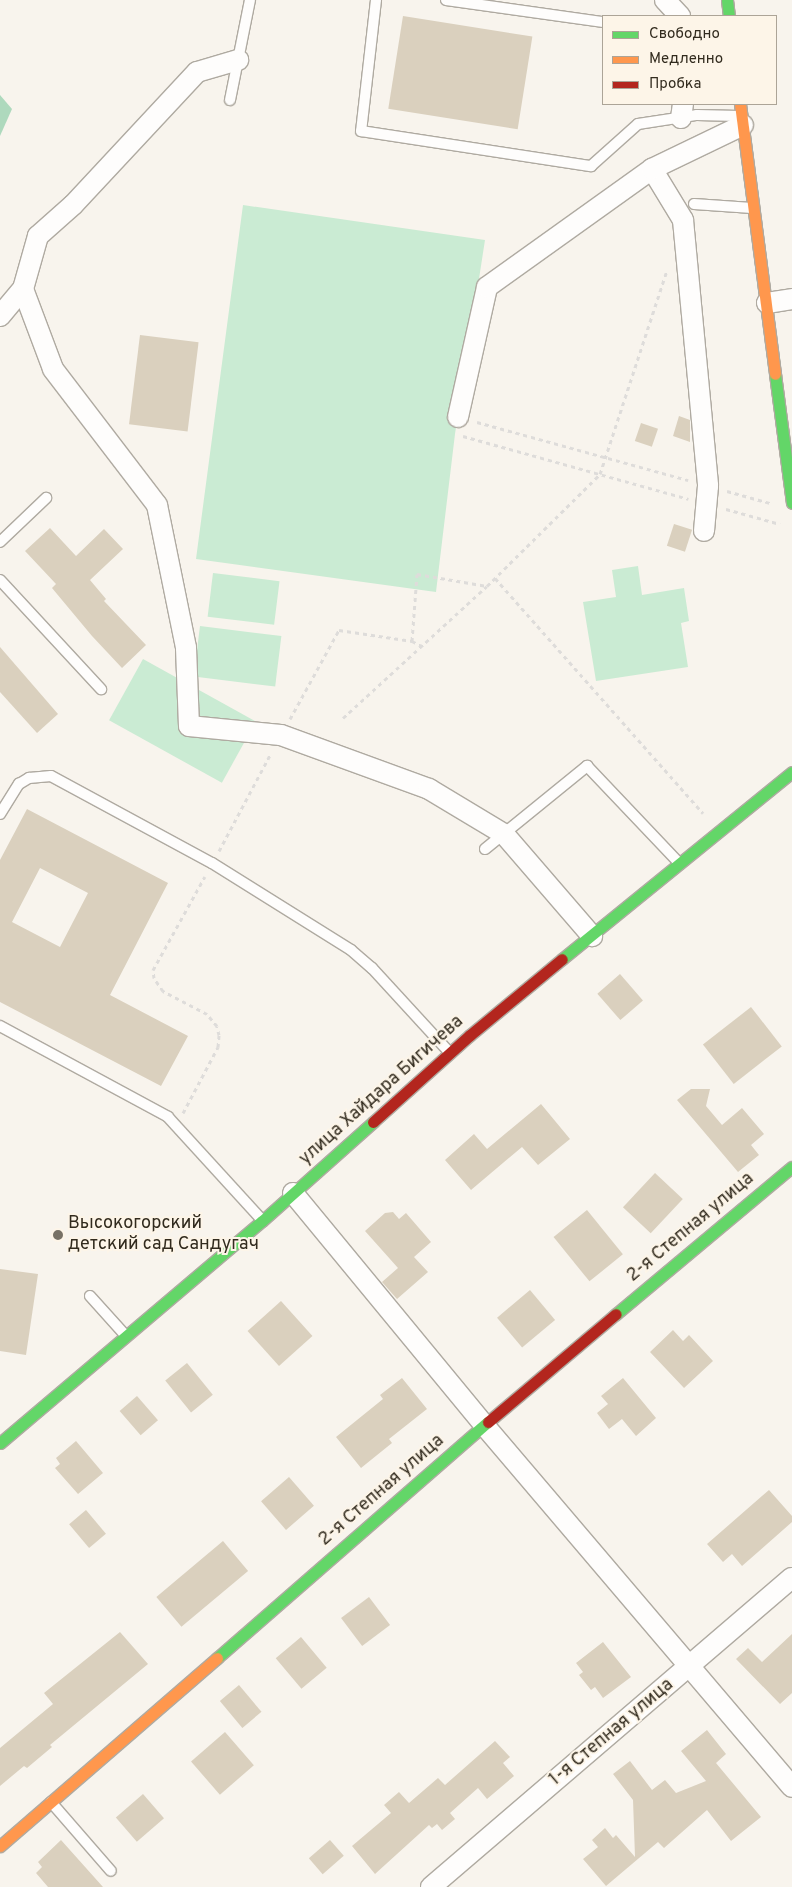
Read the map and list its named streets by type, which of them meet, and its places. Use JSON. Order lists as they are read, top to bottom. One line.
{"streets":{"street":["улица Хайдара Бигичева","2-я Степная улица","1-я Степная улица"]},"places":["Высокогорский детский сад Сандугач"],"legend":["Свободно","Медленно","Пробка"]}
